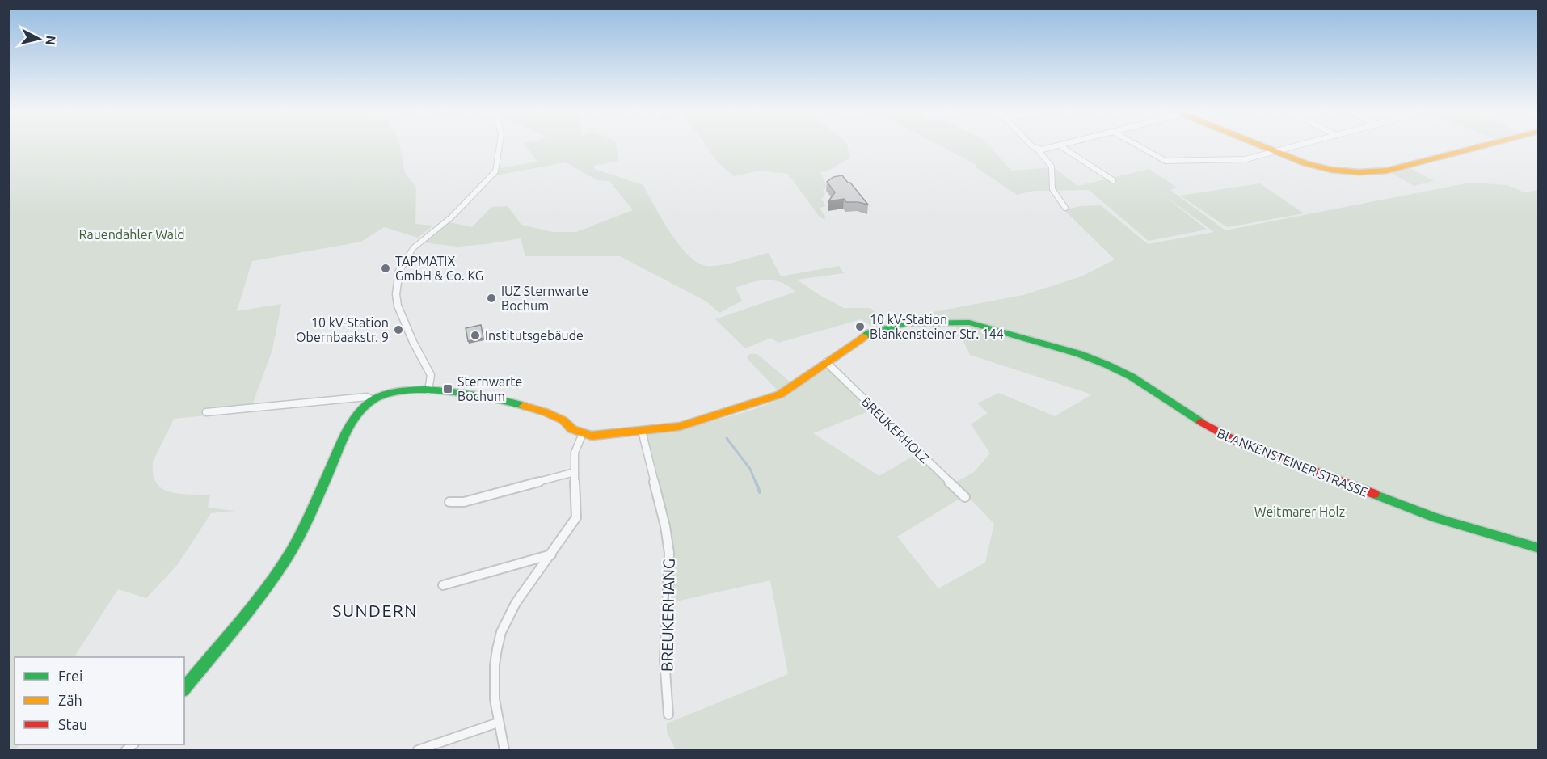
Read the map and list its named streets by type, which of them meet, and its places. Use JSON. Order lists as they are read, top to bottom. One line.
{"streets":{"street":["BREUKERHOLZ","BLANKENSTEINER STRASSE","BREUKERHANG"]},"crossings":[["BREUKERHOLZ","BLANKENSTEINER STRASSE"],["BLANKENSTEINER STRASSE","BREUKERHANG"]],"districts":["SUNDERN"],"parks":["Rauendahler Wald","Weitmarer Holz"],"places":{"other":["TAPMATIX GmbH & Co. KG","IUZ Sternwarte Bochum","10 kV-Station Blankensteiner Str. 144","10 kV-Station Obernbaakstr. 9","Institutsgebäude"],"transit":["Sternwarte Bochum"]},"legend":["Frei","Zäh","Stau"],"north":"right"}
